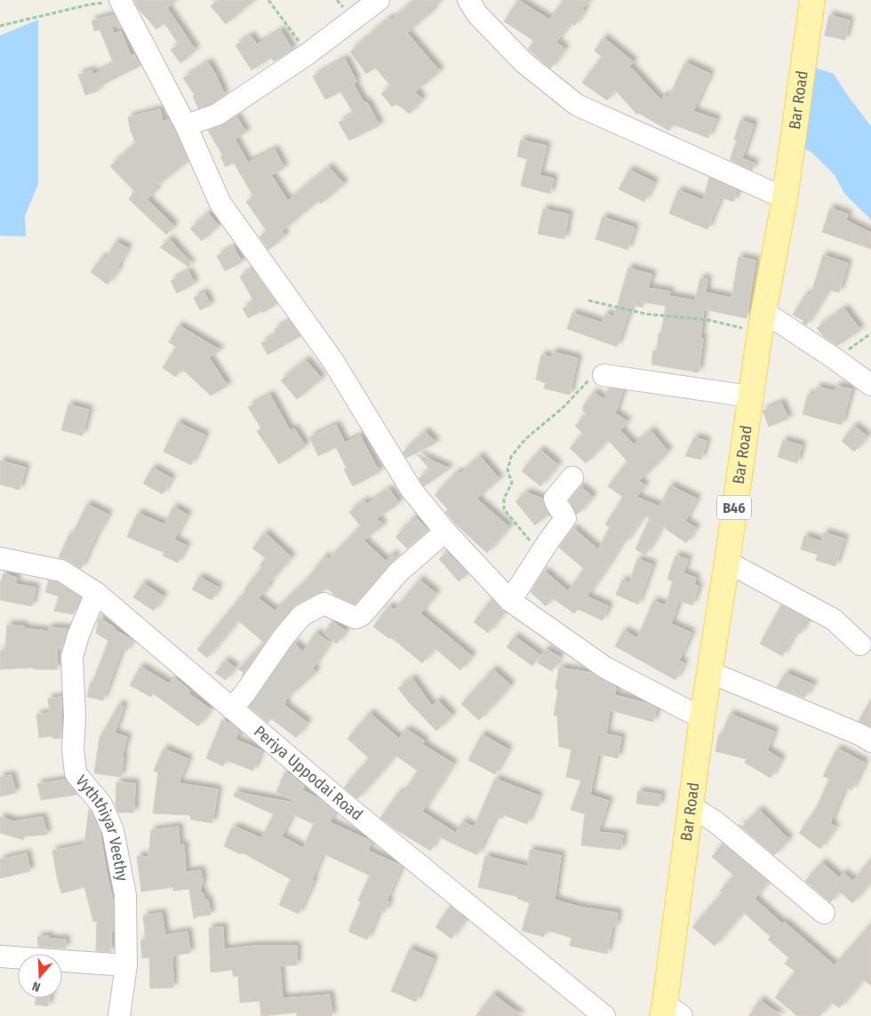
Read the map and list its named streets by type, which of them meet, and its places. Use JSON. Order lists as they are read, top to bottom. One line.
{"streets":{"main road":["Bar Road","B46"],"street":["Periya Uppodai Road","Vyththiyar Veethy"]},"crossings":[["Periya Uppodai Road","Vyththiyar Veethy"]],"north":"bottom"}
